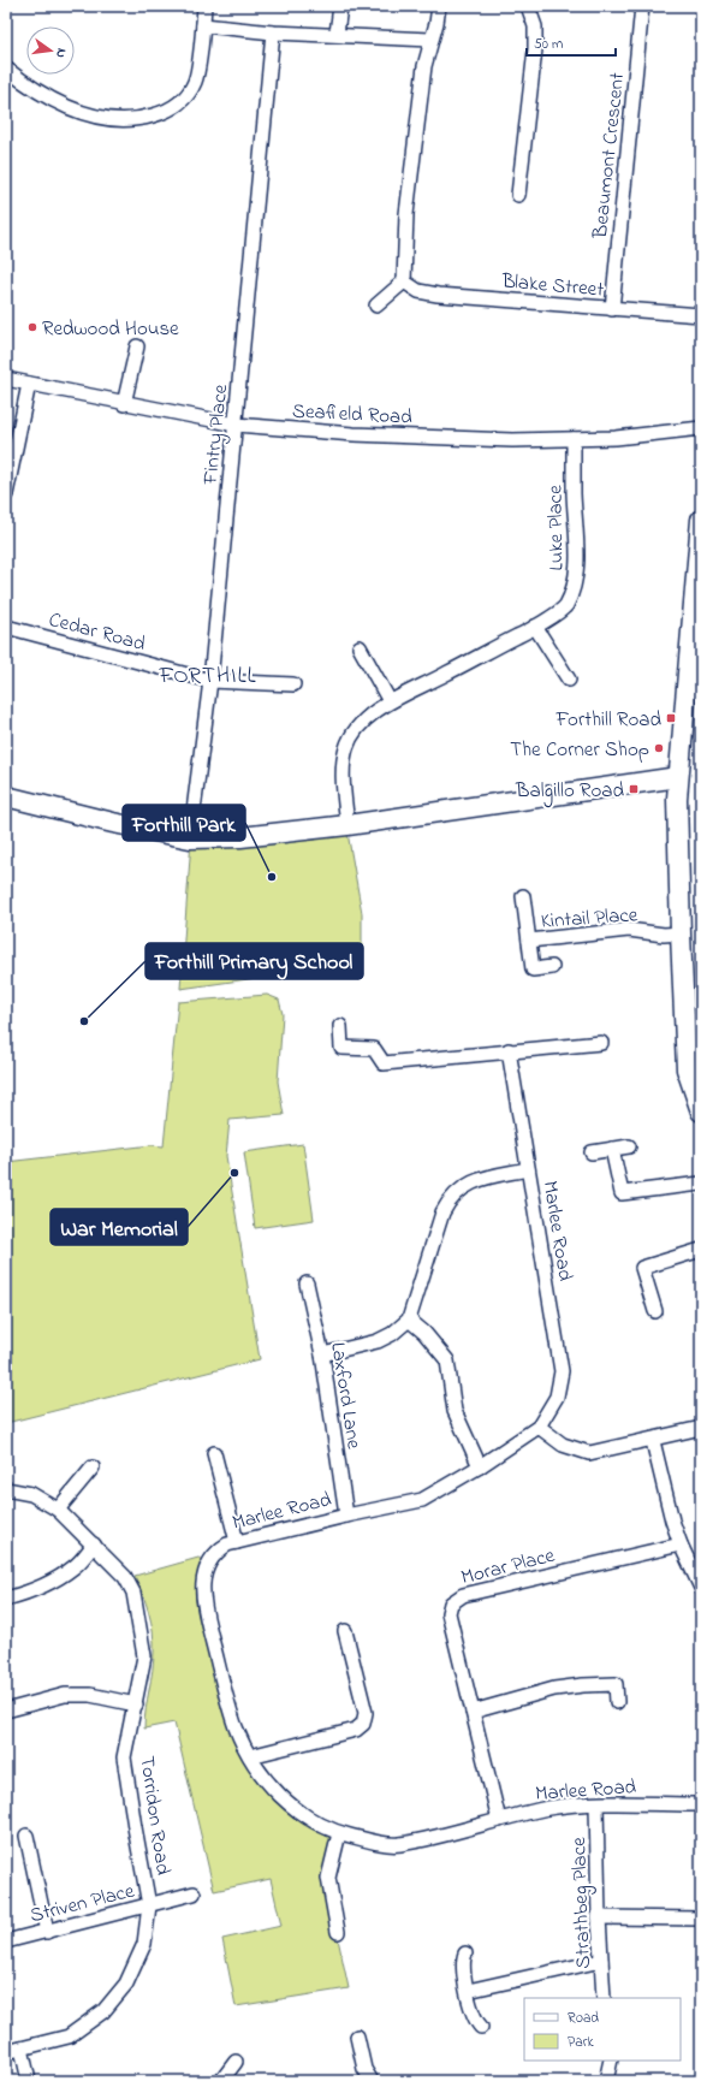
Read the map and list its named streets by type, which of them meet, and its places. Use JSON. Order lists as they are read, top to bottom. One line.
{"streets":{"street":["Beaumont Crescent","Blake Street","Seafield Road","Fintry Place","Luke Place","Cedar Road","Kintail Place","Marlee Road","Laxford Lane","Morar Place","Torridon Road","Striven Place","Strathbeg Place"]},"crossings":[["Beaumont Crescent","Blake Street"],["Seafield Road","Fintry Place"],["Seafield Road","Luke Place"],["Fintry Place","Cedar Road"],["Marlee Road","Laxford Lane"],["Marlee Road","Morar Place"],["Marlee Road","Strathbeg Place"],["Torridon Road","Striven Place"]],"districts":["FORTHILL"],"places":{"other":["Redwood House","The Corner Shop","Forthill Park","Forthill Primary School","War Memorial"],"transit":["Forthill Road","Balgillo Road"]},"legend":["Road","Park"],"scale_bar":"50 m","north":"right"}
